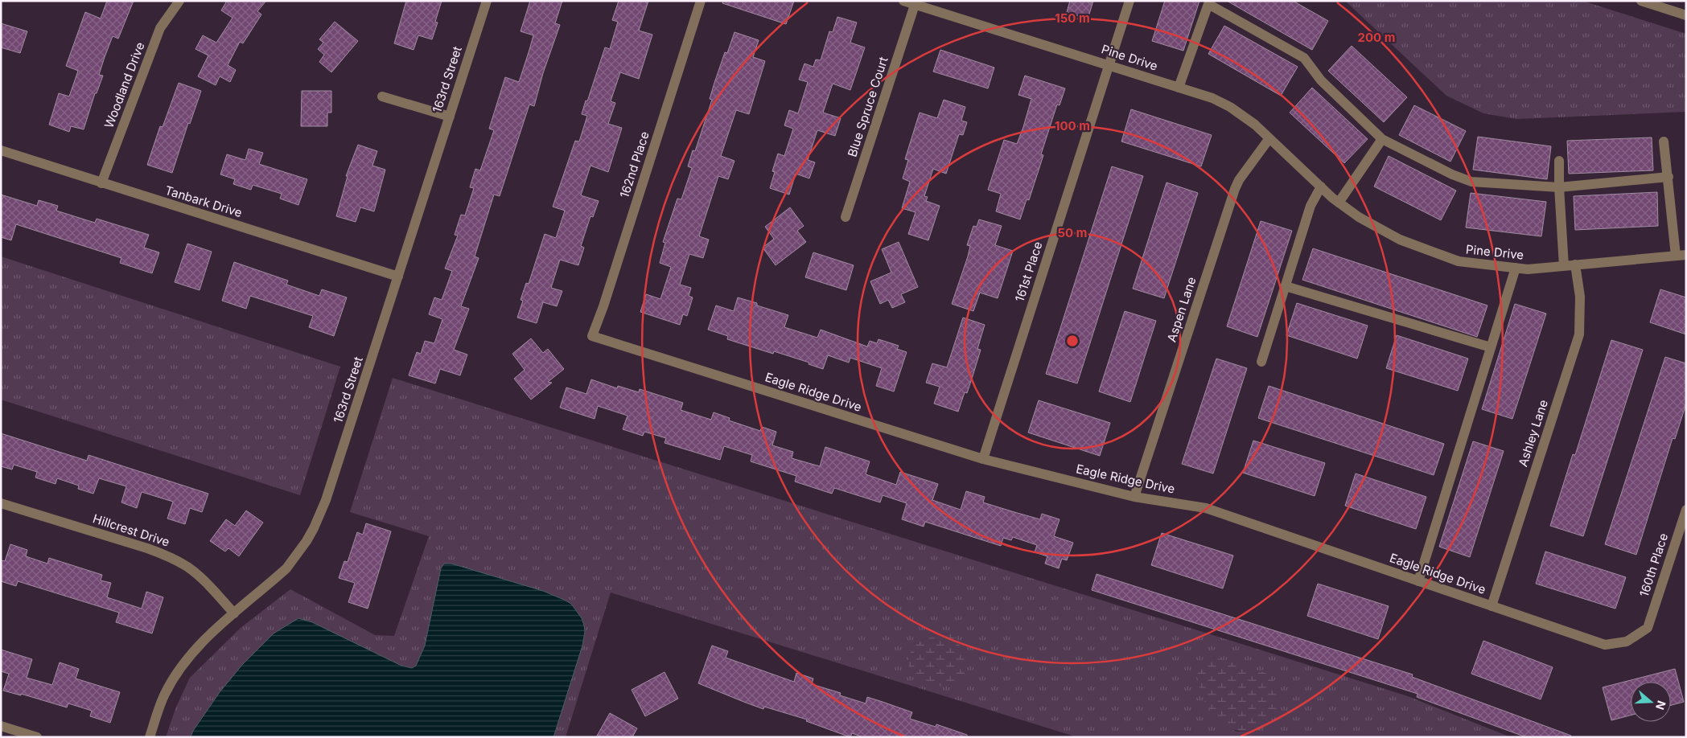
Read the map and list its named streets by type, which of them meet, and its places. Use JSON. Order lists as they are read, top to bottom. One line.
{"streets":{"street":["Pine Drive","163rd Street","Woodland Drive","Blue Spruce Court","162nd Place","Tanbark Drive","161st Place","Aspen Lane","Eagle Ridge Drive","Ashley Lane","Hillcrest Drive","160th Place"]},"crossings":[["Pine Drive","Blue Spruce Court"],["Pine Drive","161st Place"],["Pine Drive","Aspen Lane"],["Pine Drive","Ashley Lane"],["163rd Street","Tanbark Drive"],["163rd Street","Hillcrest Drive"],["Woodland Drive","Tanbark Drive"],["162nd Place","Eagle Ridge Drive"],["161st Place","Eagle Ridge Drive"],["Aspen Lane","Eagle Ridge Drive"],["Eagle Ridge Drive","Ashley Lane"],["Eagle Ridge Drive","160th Place"]],"north":"right","rings":["150 m","200 m","100 m","50 m"]}
